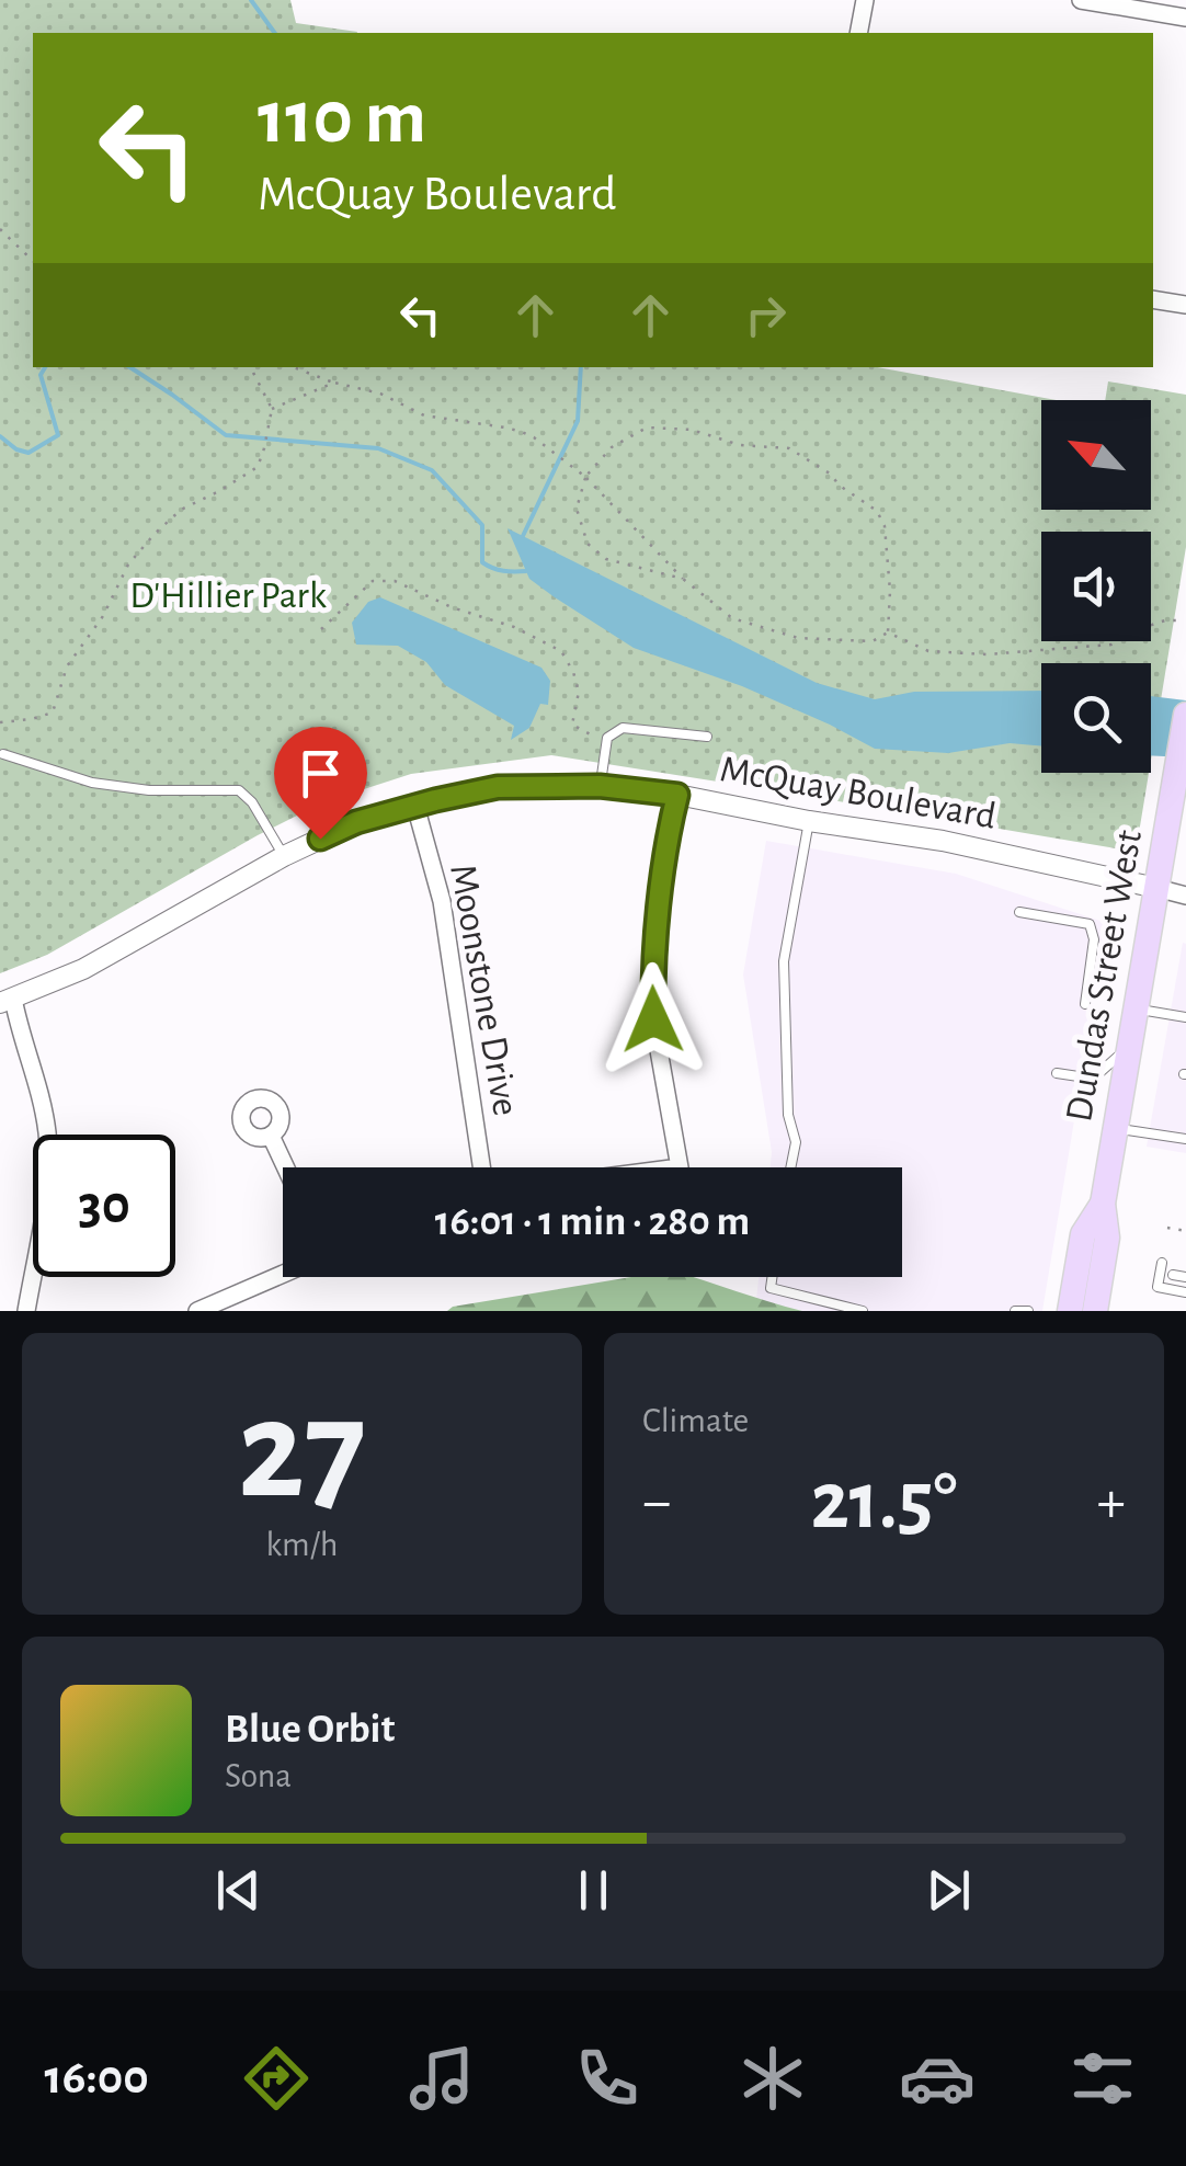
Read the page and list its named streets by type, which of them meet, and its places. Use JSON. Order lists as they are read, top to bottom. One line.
{"streets":{"main road":["Dundas Street West"],"street":["McQuay Boulevard","Moonstone Drive"]},"crossings":[["McQuay Boulevard","Dundas Street West"],["McQuay Boulevard","Moonstone Drive"]],"parks":["D'Hillier Park"],"north":"top left","page":{"turn":["110 m","McQuay Boulevard"],"limit":"30","trip":"16:01 · 1 min · 280 m","tile":[["27","km/h"],"Climate"],"heat":["−","21.5°","+"],"song":["Blue Orbit","Sona"],"tabs":"16:00"}}
